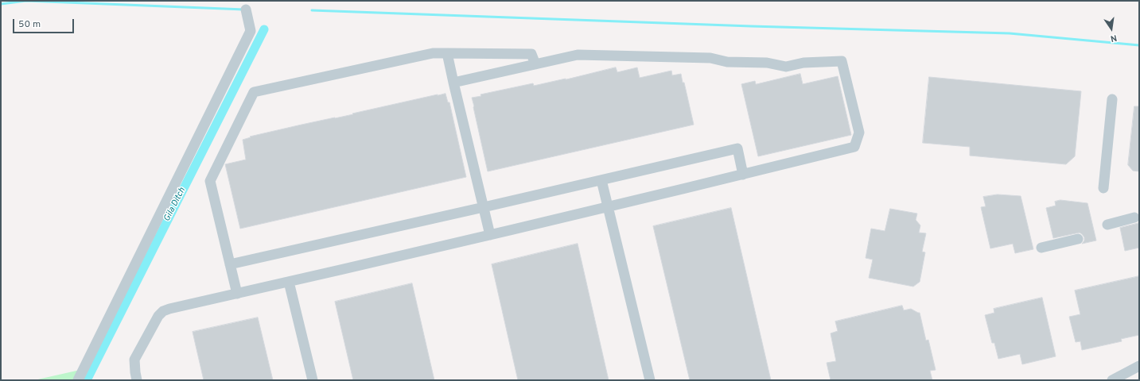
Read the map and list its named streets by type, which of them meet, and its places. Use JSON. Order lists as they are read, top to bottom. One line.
{"water":["Gila Ditch"],"scale_bar":"50 m","north":"bottom"}
